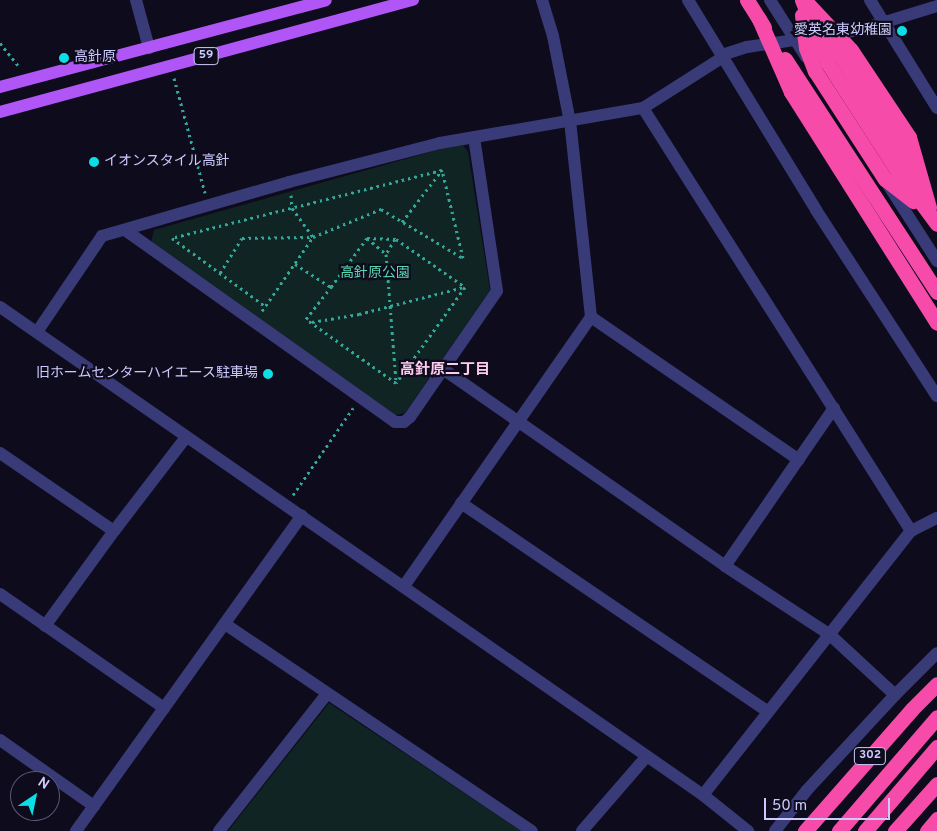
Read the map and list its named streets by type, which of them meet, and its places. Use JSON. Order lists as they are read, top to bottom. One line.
{"streets":{"highway":["302"],"main road":["59"]},"districts":["高針原二丁目"],"parks":["高針原公園"],"places":["愛英名東幼稚園","高針原","イオンスタイル高針","旧ホームセンターハイエース駐車場"],"scale_bar":"50 m","north":"top right"}
